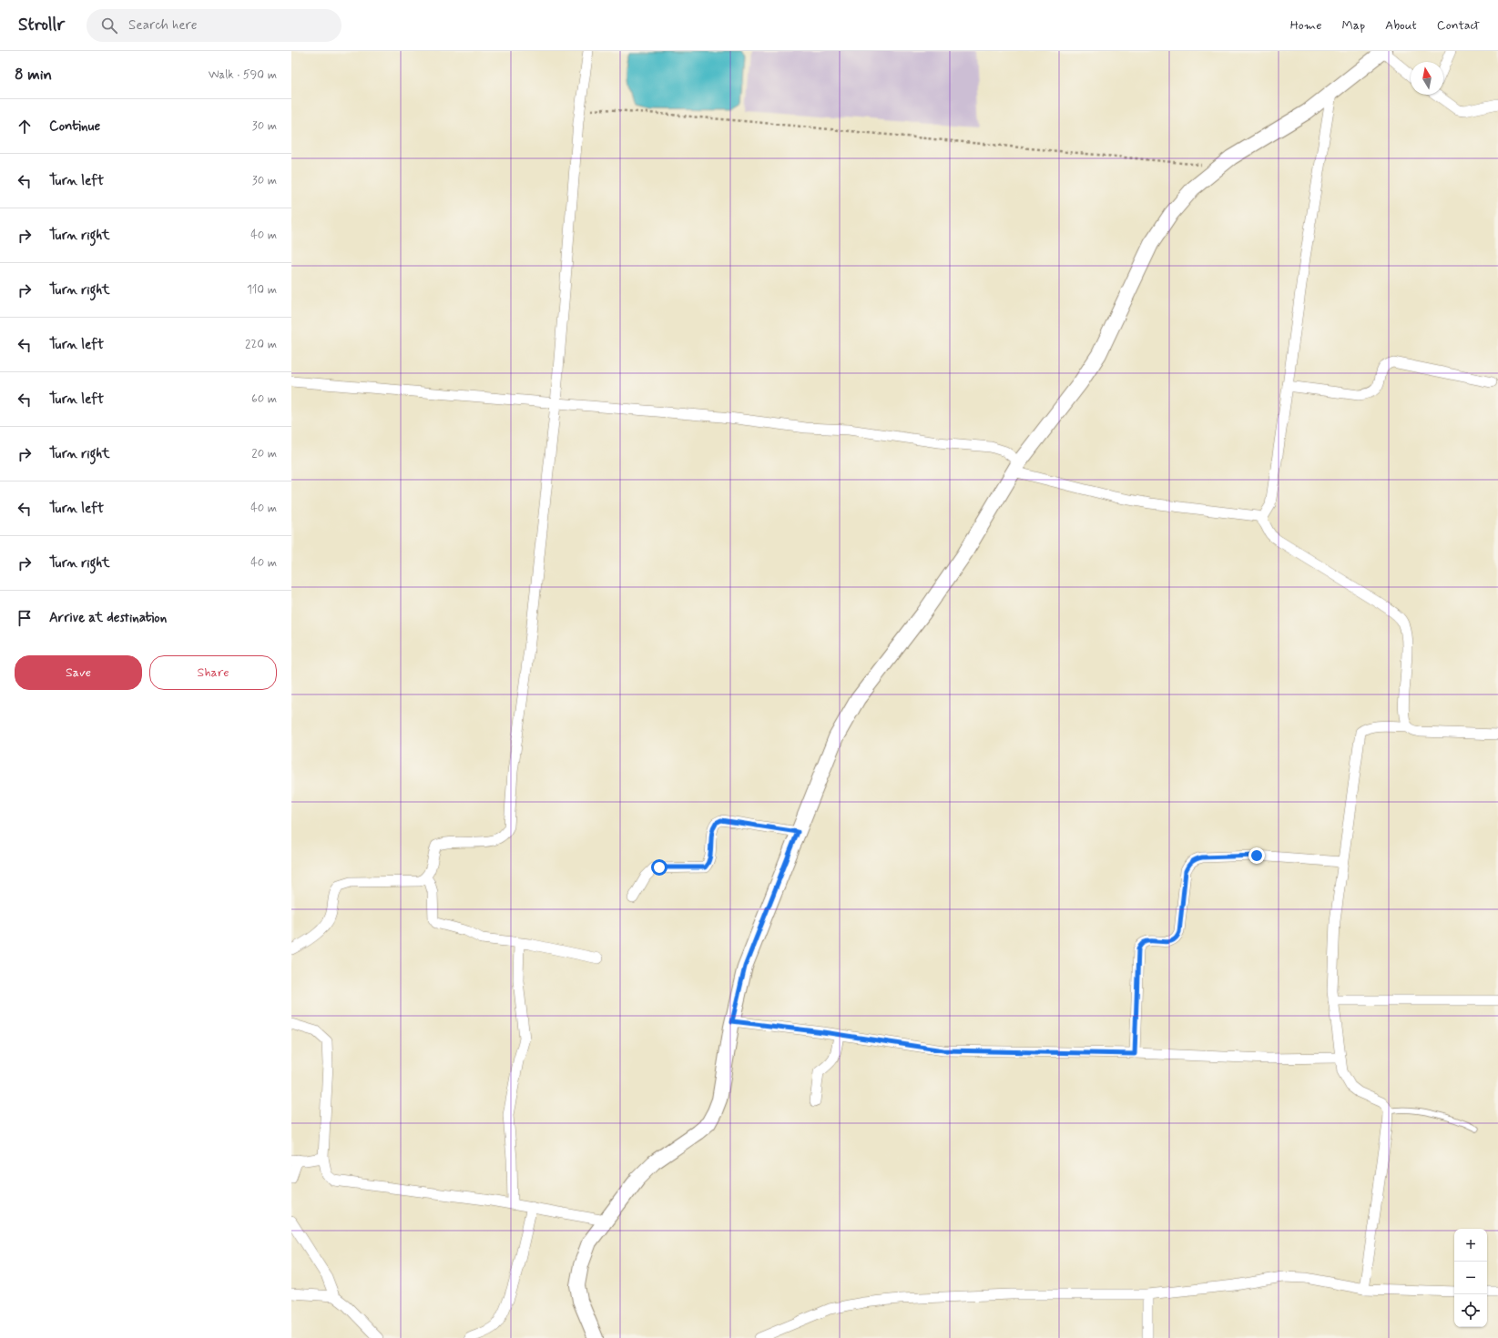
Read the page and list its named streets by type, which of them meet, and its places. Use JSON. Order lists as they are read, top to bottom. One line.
{"north":"top","page":{"header":"Strollr","search":"Search here","nav":["Home","Map","About","Contact"],"heading":["8 min","Walk · 590 m"],"list":[["Continue","30 m"],["Turn left","30 m"],["Turn right","40 m"],["Turn right","110 m"],["Turn left","220 m"],["Turn left","60 m"],["Turn right","20 m"],["Turn left","40 m"],["Turn right","40 m"],"Arrive at destination"],"buttons":["Save","Share"],"map_buttons":["+","−"]}}
